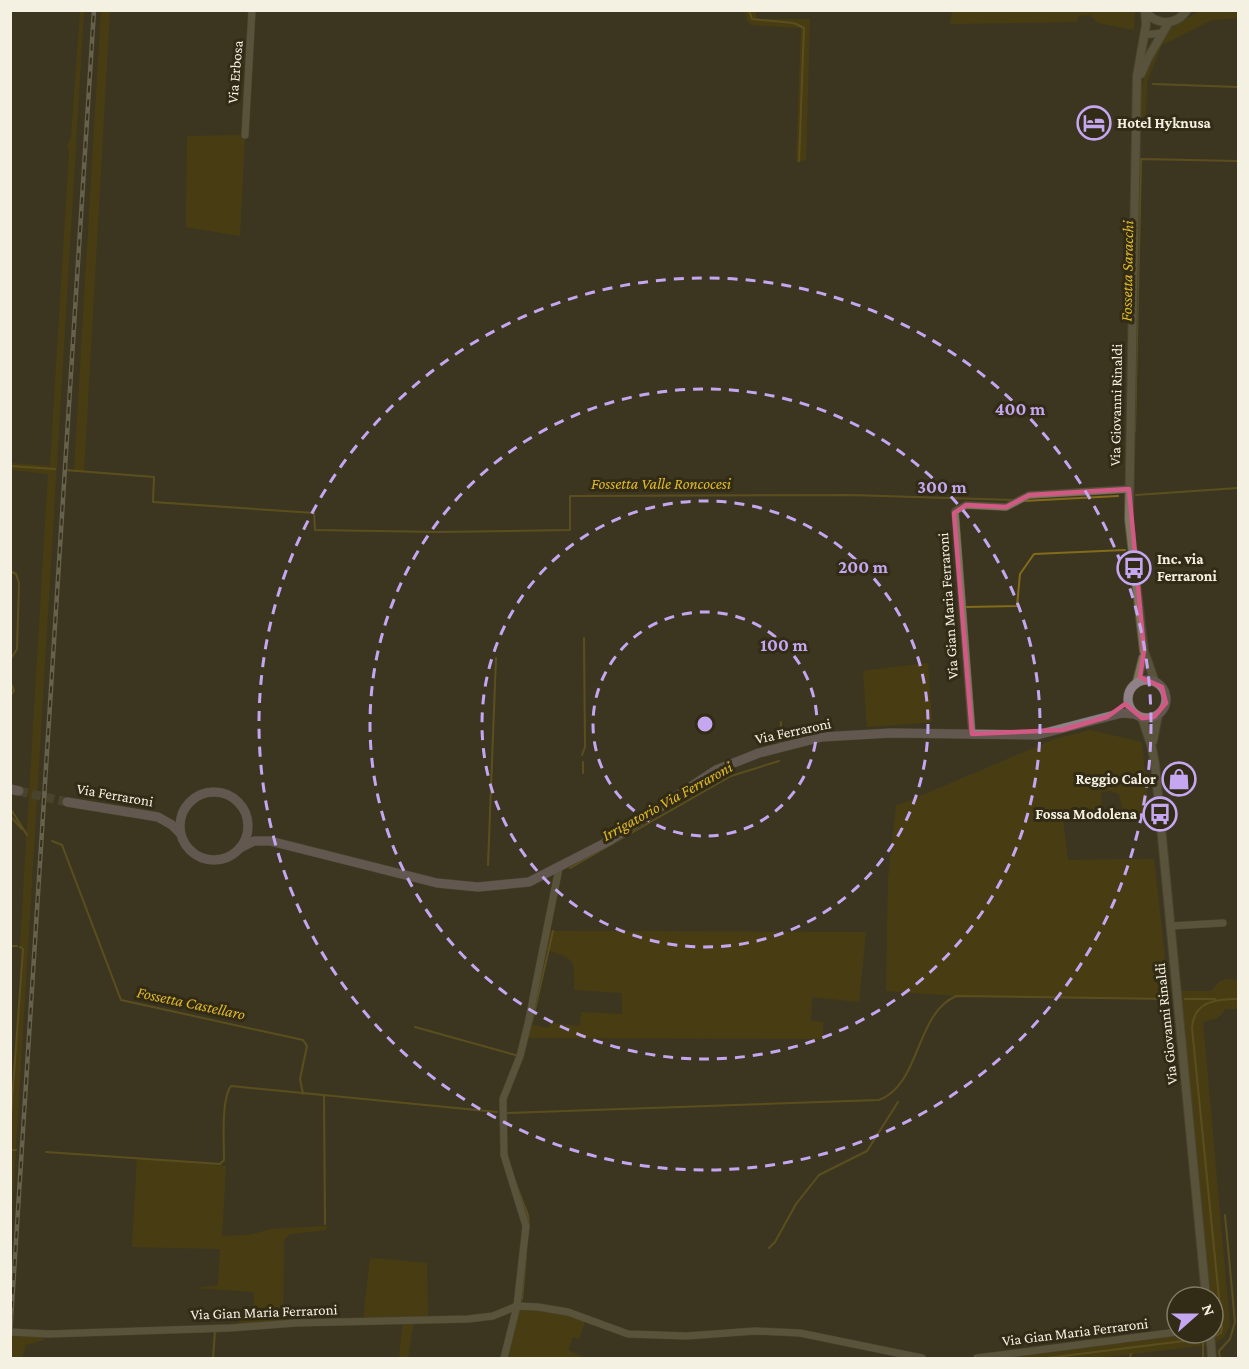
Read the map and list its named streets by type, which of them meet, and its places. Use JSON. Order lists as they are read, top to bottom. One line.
{"streets":{"main road":["Via Ferraroni"],"street":["Via Erbosa","Via Giovanni Rinaldi","Via Gian Maria Ferraroni"]},"crossings":[["Via Giovanni Rinaldi","Via Gian Maria Ferraroni"],["Via Giovanni Rinaldi","Via Ferraroni"],["Via Gian Maria Ferraroni","Via Ferraroni"]],"water":["Fossetta Saracchi","Fossetta Valle Roncocesi","Irrigatorio Via Ferraroni","Fossetta Castellaro"],"places":{"hotel":["Hotel Hyknusa"],"bus stop":["Inc. via Ferraroni","Fossa Modolena"],"shop":["Reggio Calor"]},"north":"right","rings":["400 m","300 m","200 m","100 m"]}
